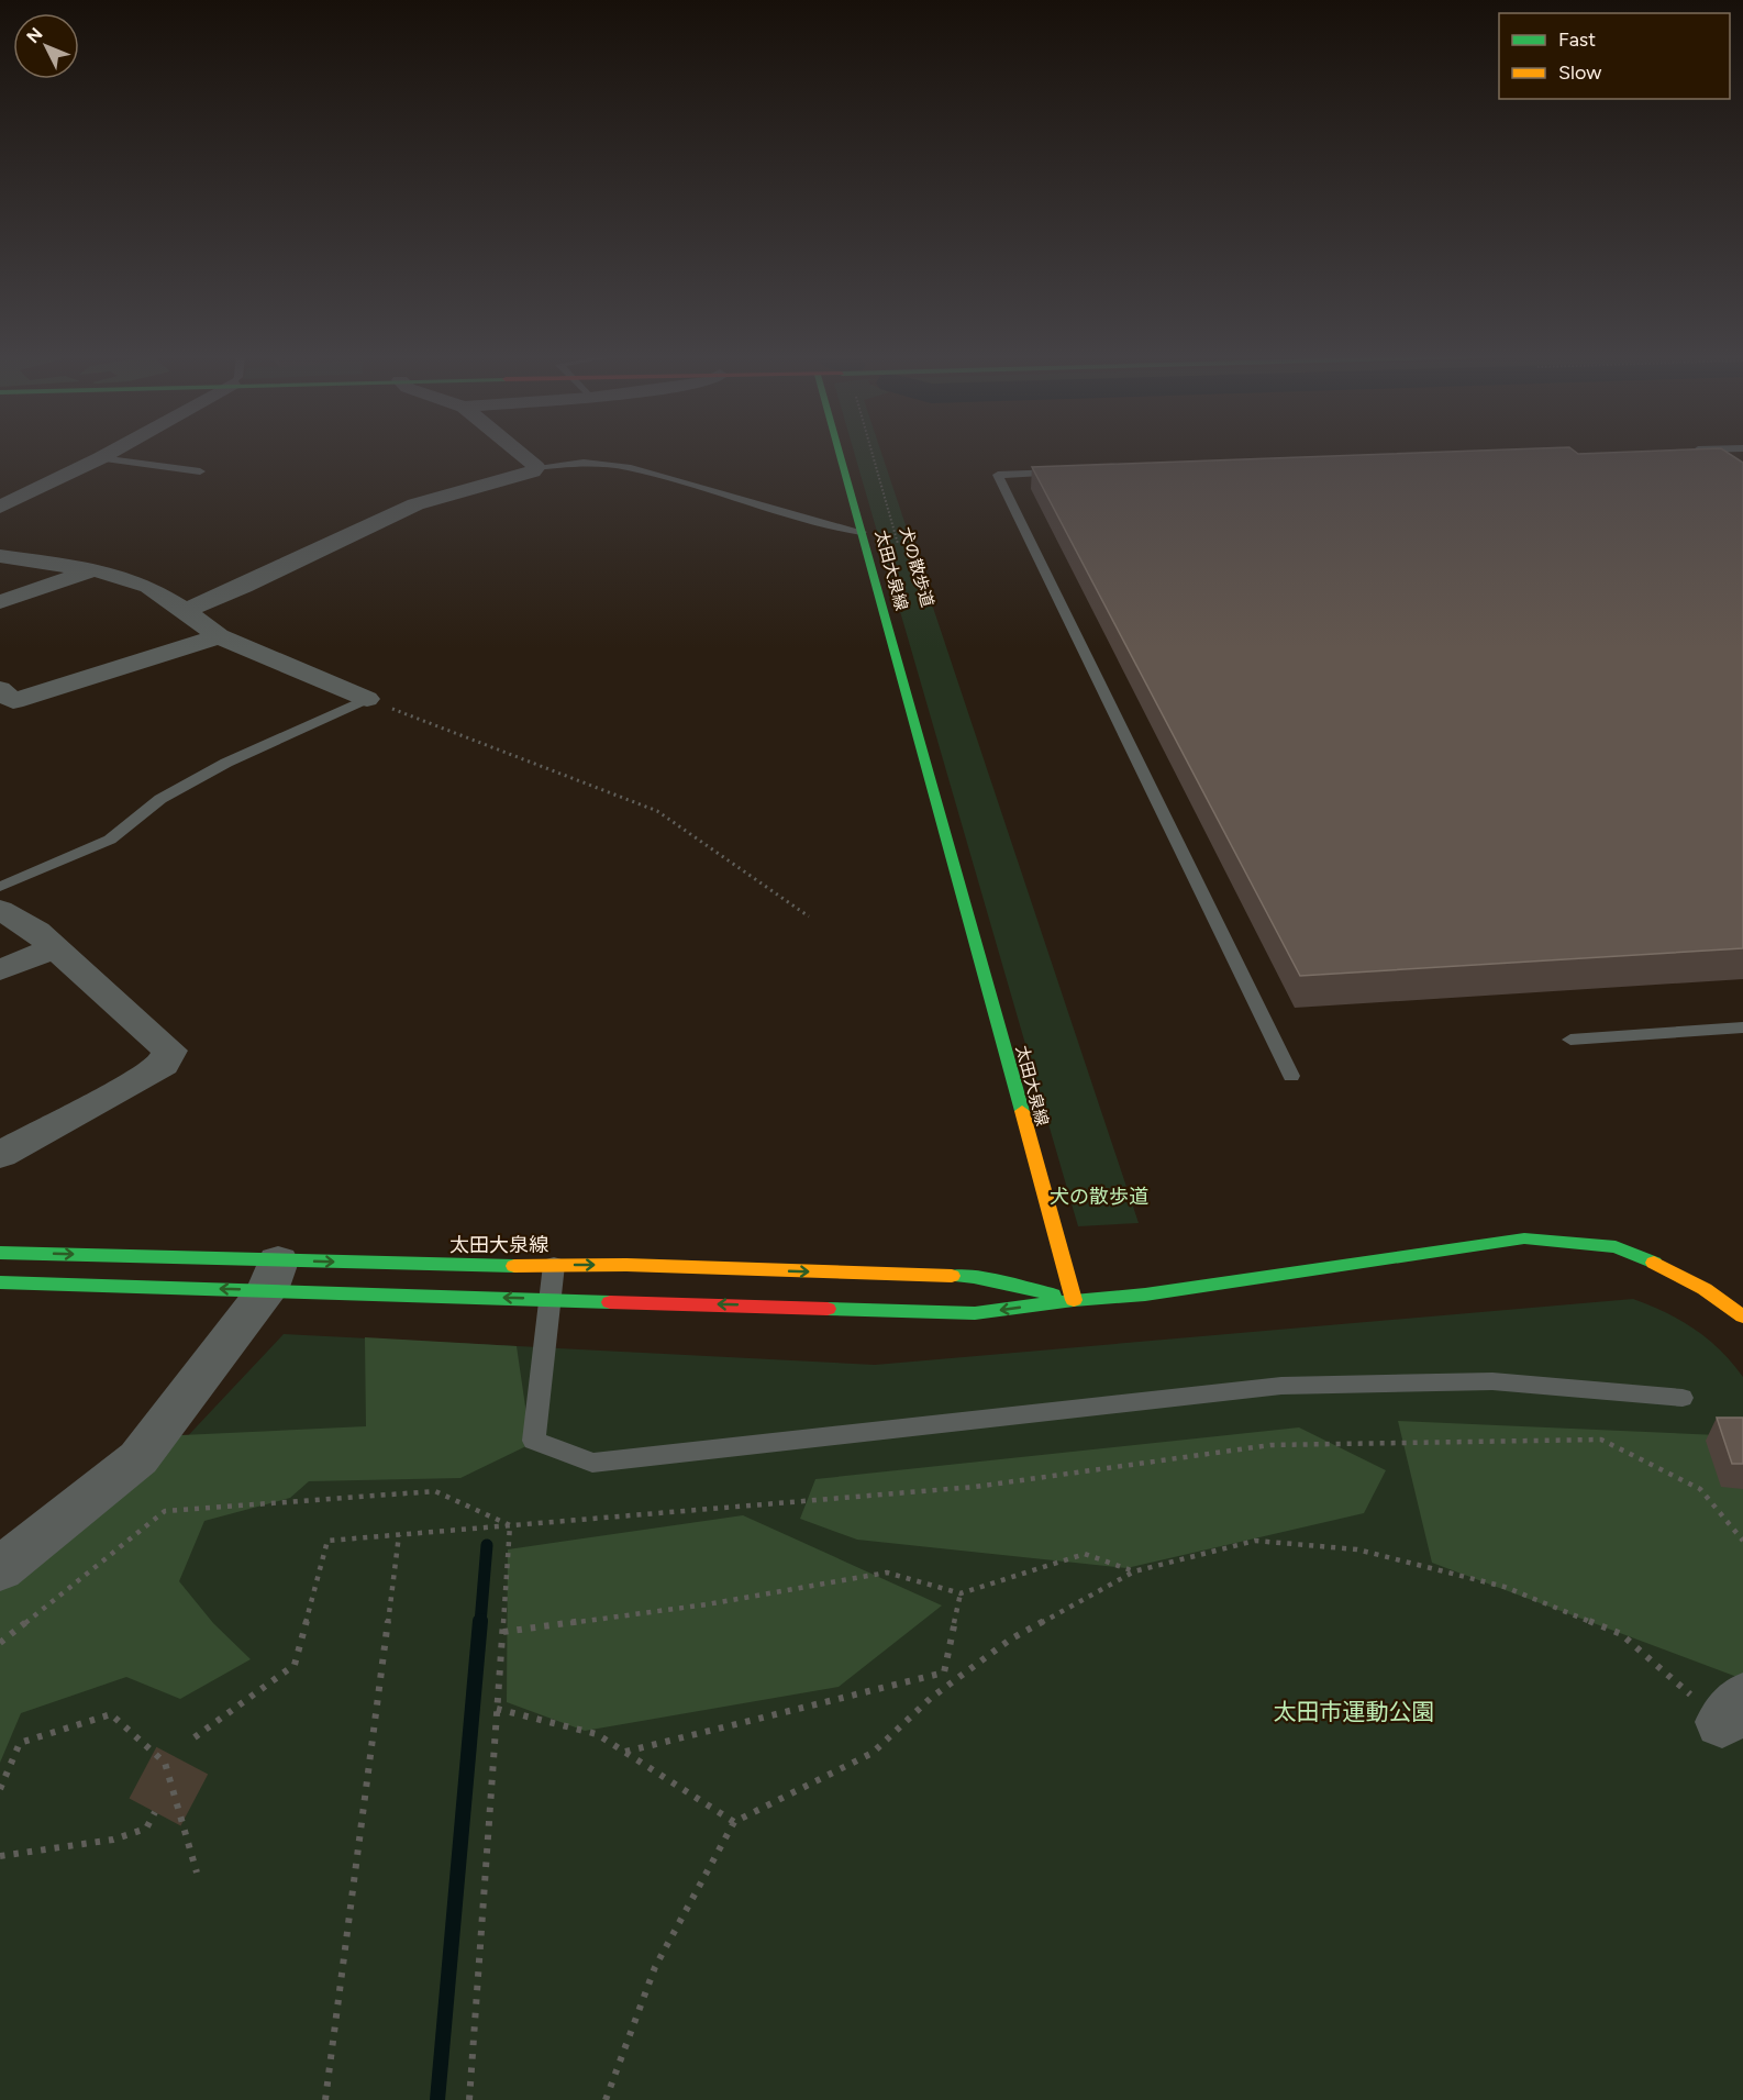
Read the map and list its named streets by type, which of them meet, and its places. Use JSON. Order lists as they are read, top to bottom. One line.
{"streets":{"main road":["太田大泉線"],"path":["犬の散歩道"]},"parks":["犬の散歩道","太田市運動公園"],"legend":["Fast","Slow"],"north":"top left"}
